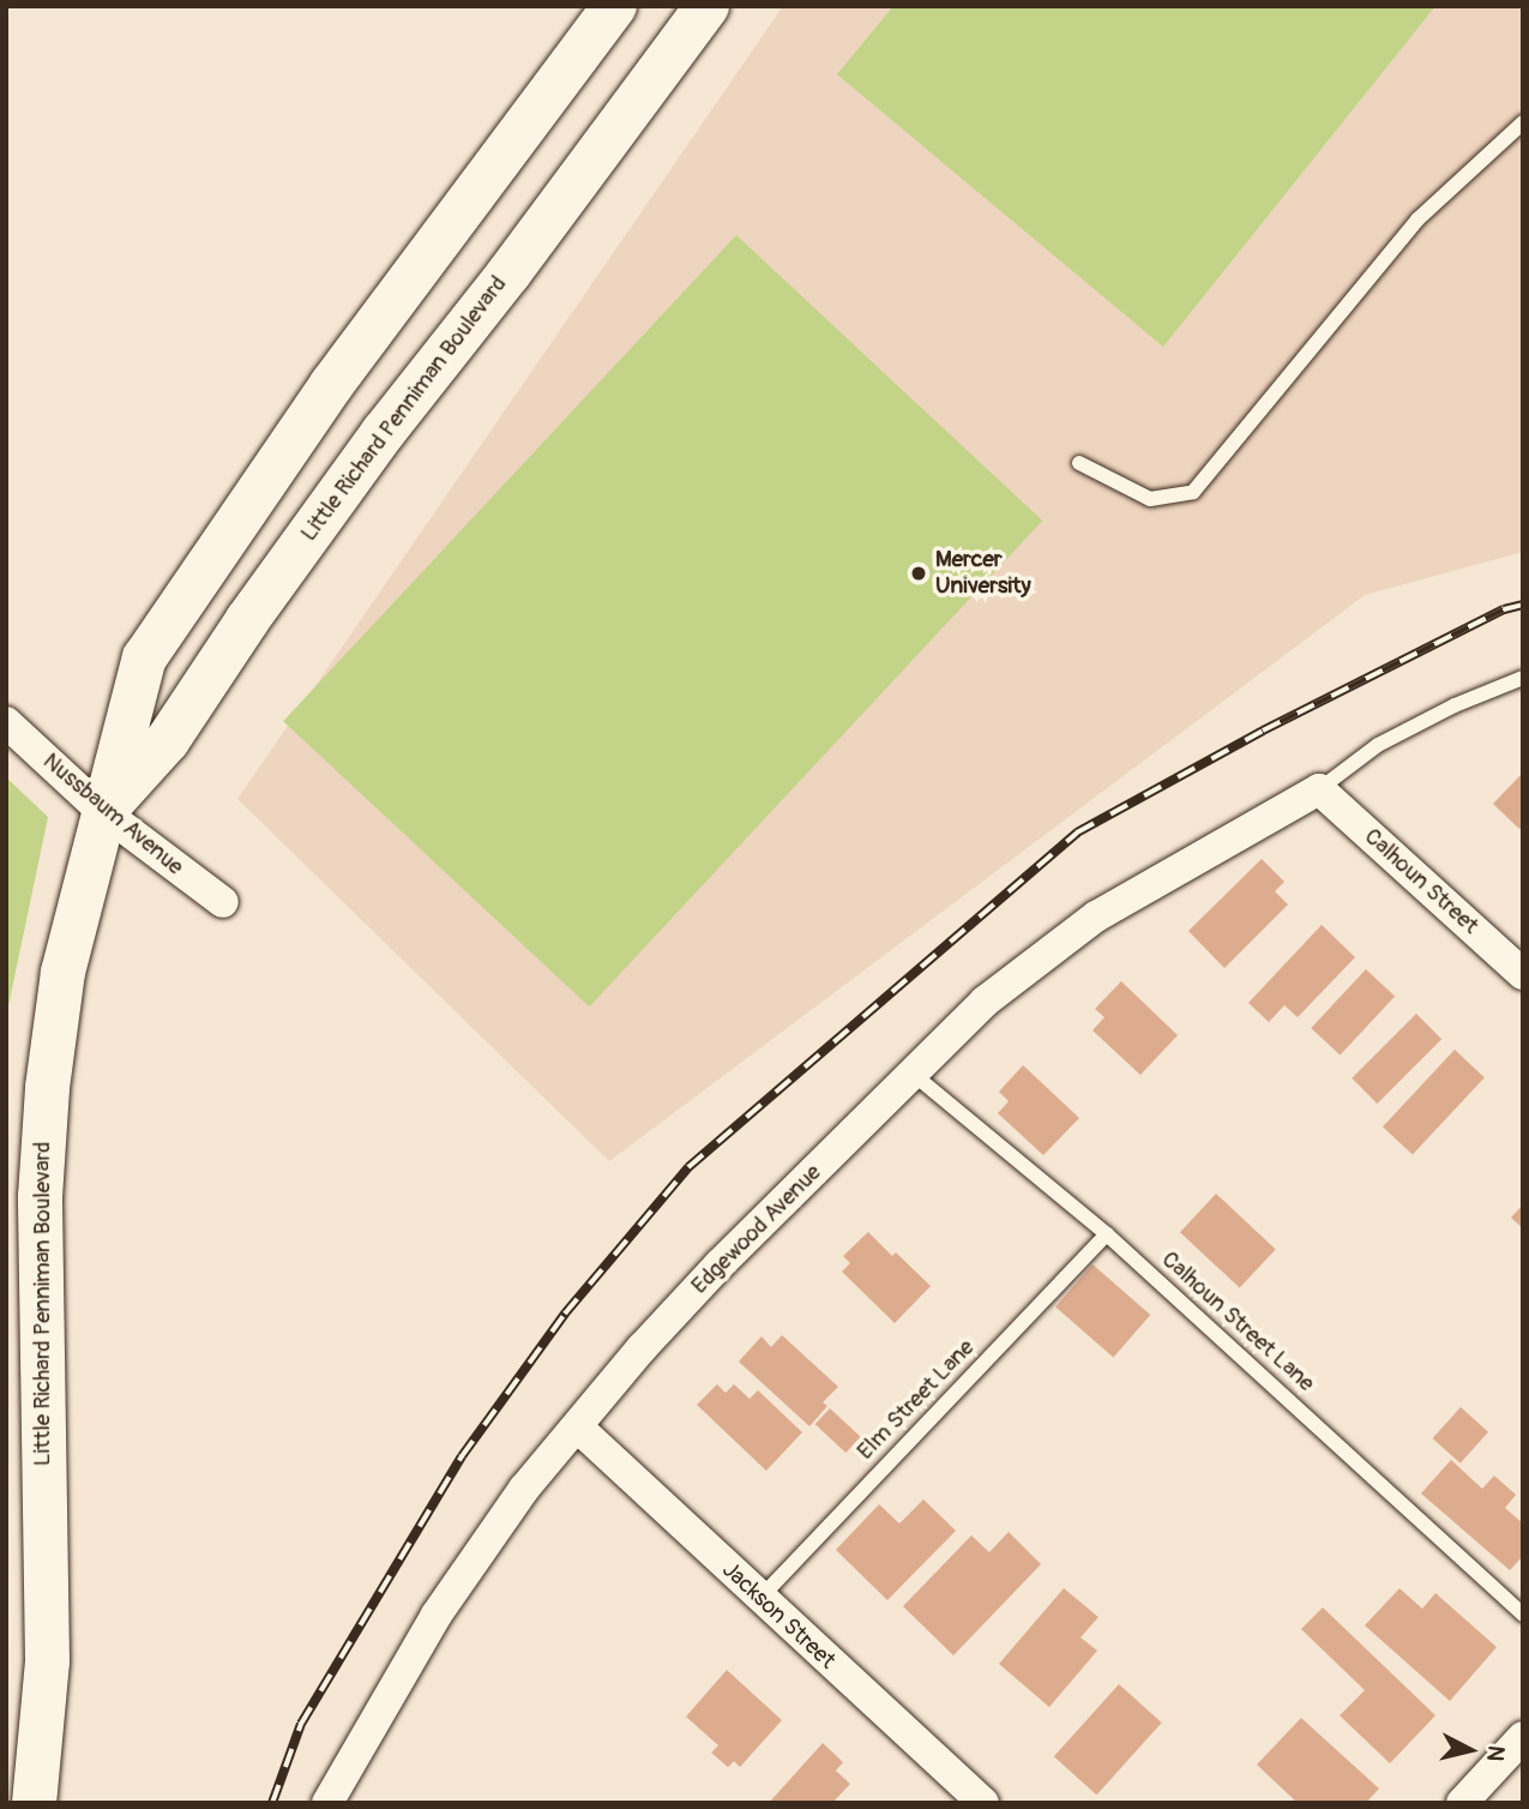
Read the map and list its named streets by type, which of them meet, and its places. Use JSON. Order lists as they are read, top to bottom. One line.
{"streets":{"street":["Little Richard Penniman Boulevard","Nussbaum Avenue","Calhoun Street","Edgewood Avenue","Jackson Street"],"lane":["Calhoun Street Lane","Elm Street Lane"]},"crossings":[["Little Richard Penniman Boulevard","Nussbaum Avenue"],["Calhoun Street","Edgewood Avenue"],["Edgewood Avenue","Calhoun Street Lane"],["Edgewood Avenue","Jackson Street"],["Calhoun Street Lane","Elm Street Lane"],["Elm Street Lane","Jackson Street"]],"places":["Mercer University"],"north":"right"}
